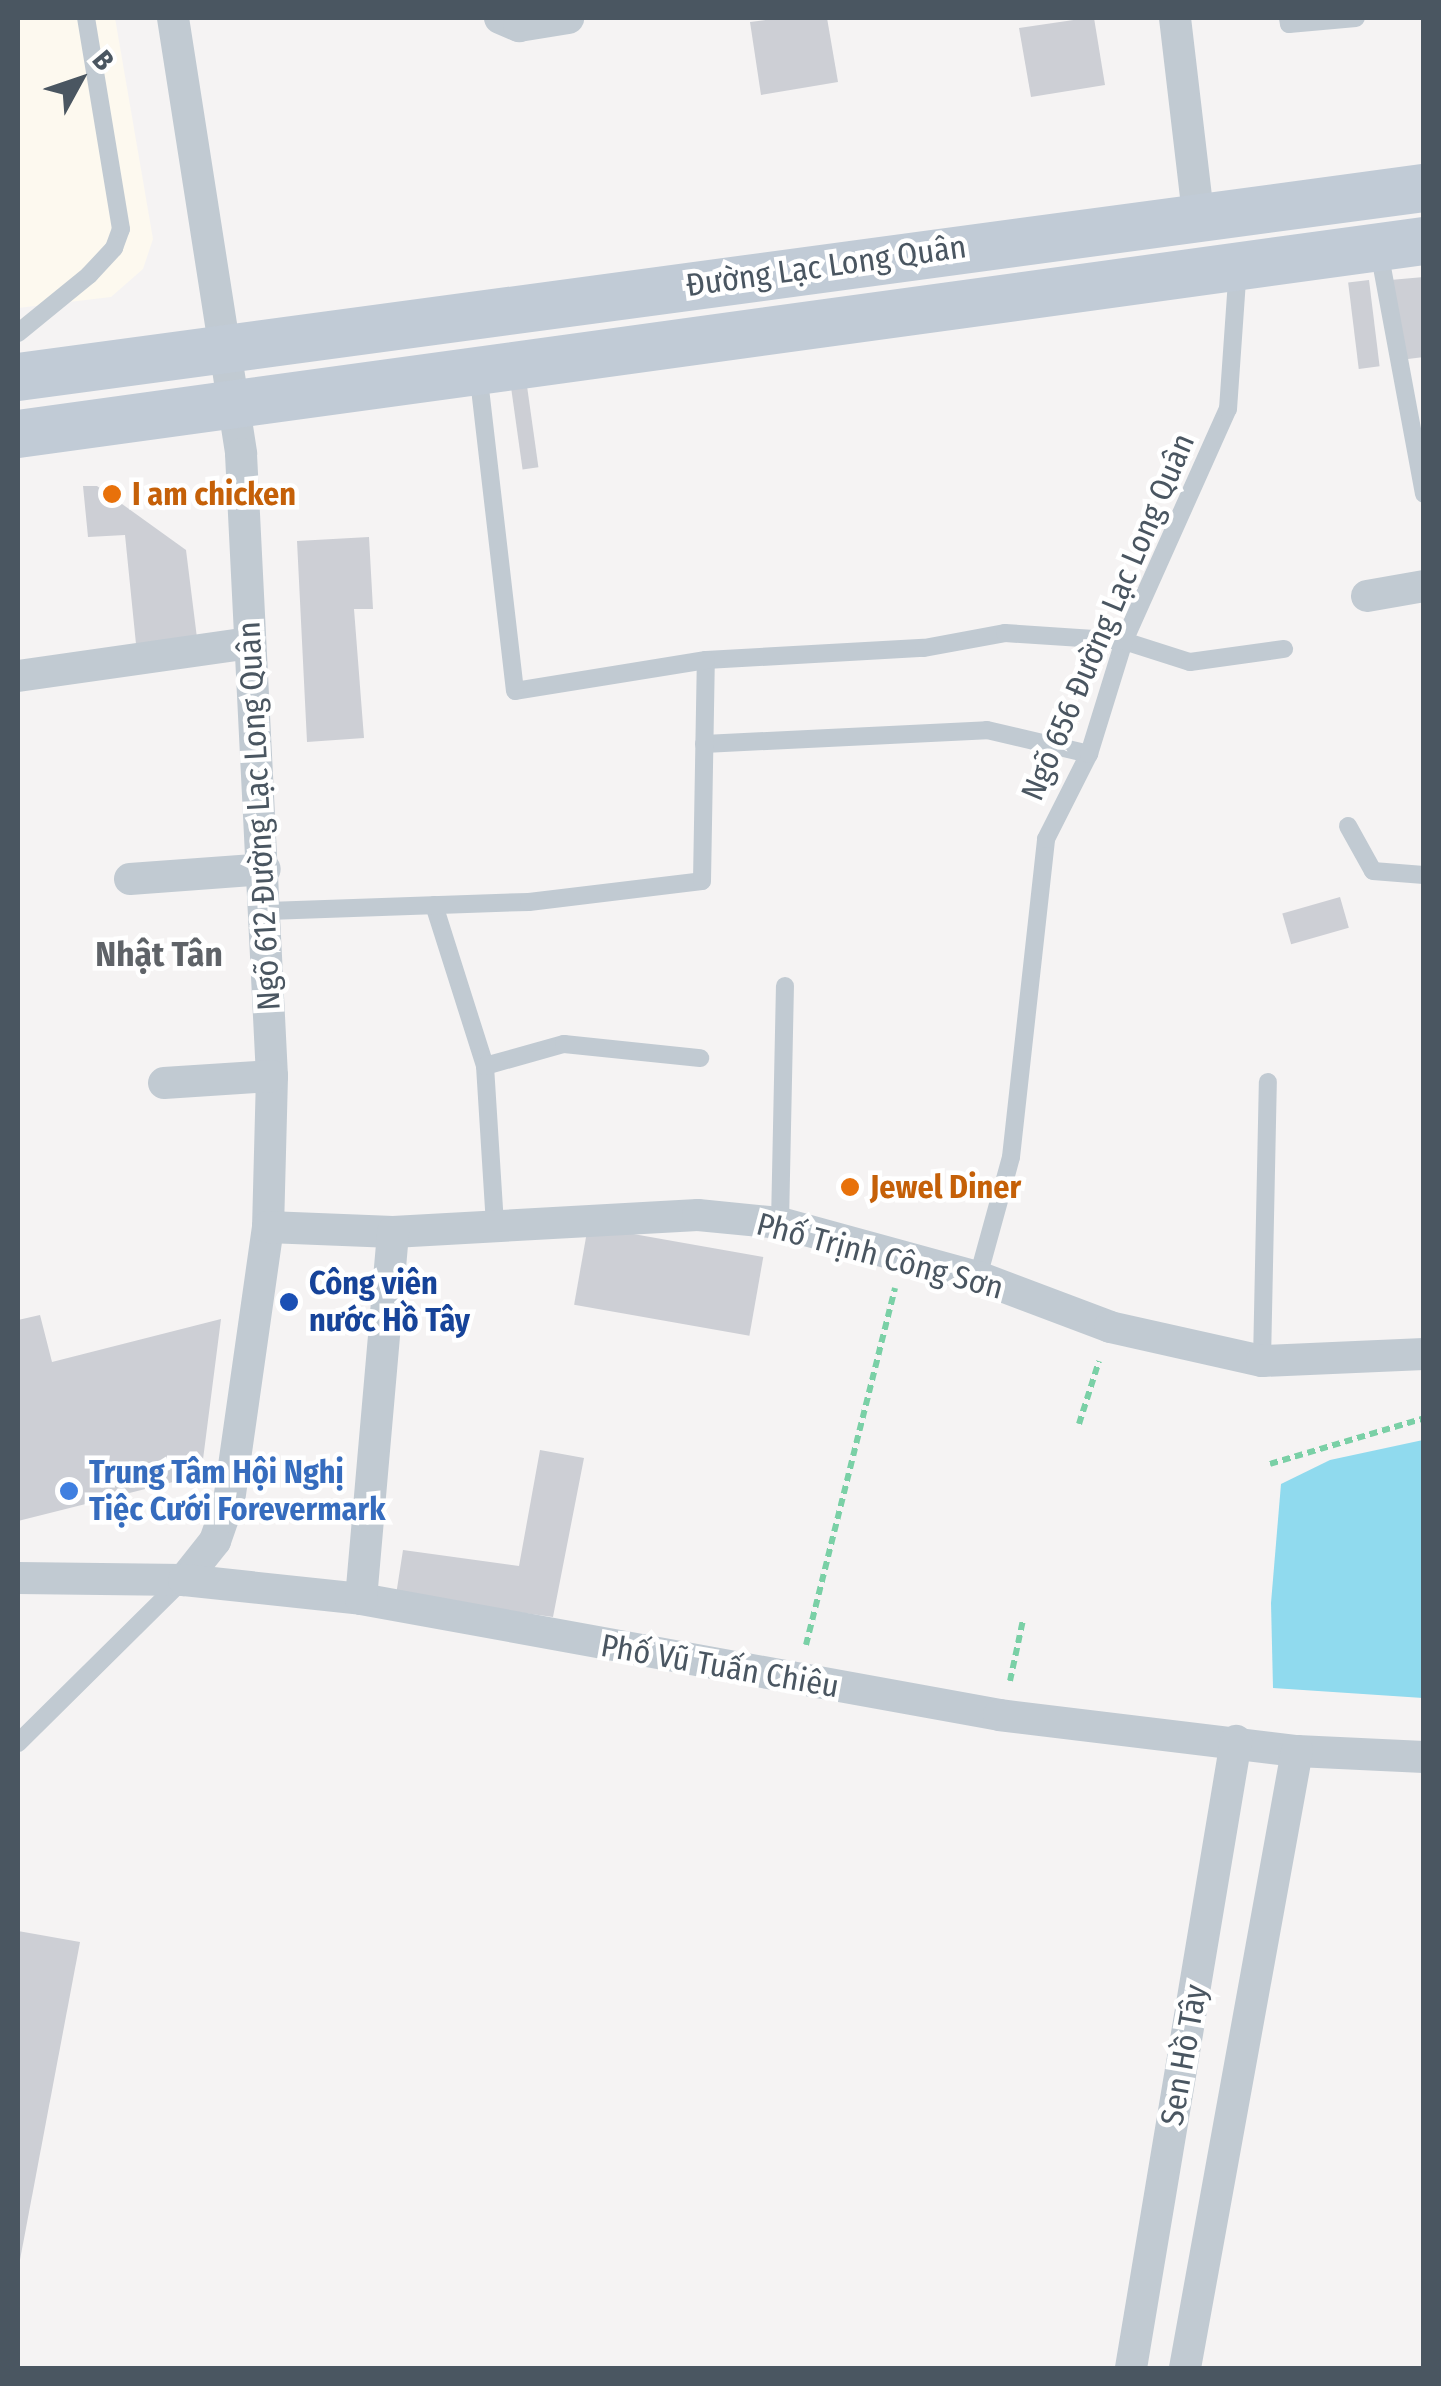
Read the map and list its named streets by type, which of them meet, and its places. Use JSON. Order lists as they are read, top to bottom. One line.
{"streets":{"main road":["Đường Lạc Long Quân"],"street":["Ngõ 612 Đường Lạc Long Quân","Phố Trịnh Công Sơn","Phố Vũ Tuấn Chiêu","Sen Hồ Tây"],"lane":["Ngõ 656 Đường Lạc Long Quân"]},"crossings":[["Đường Lạc Long Quân","Ngõ 656 Đường Lạc Long Quân"],["Đường Lạc Long Quân","Ngõ 612 Đường Lạc Long Quân"],["Ngõ 656 Đường Lạc Long Quân","Phố Trịnh Công Sơn"],["Ngõ 612 Đường Lạc Long Quân","Phố Trịnh Công Sơn"],["Ngõ 612 Đường Lạc Long Quân","Phố Vũ Tuấn Chiêu"],["Phố Vũ Tuấn Chiêu","Sen Hồ Tây"]],"districts":["Nhật Tân"],"places":["I am chicken","Jewel Diner","Công viên nước Hồ Tây","Trung Tâm Hội Nghị Tiệc Cưới Forevermark"],"north":"top right"}
